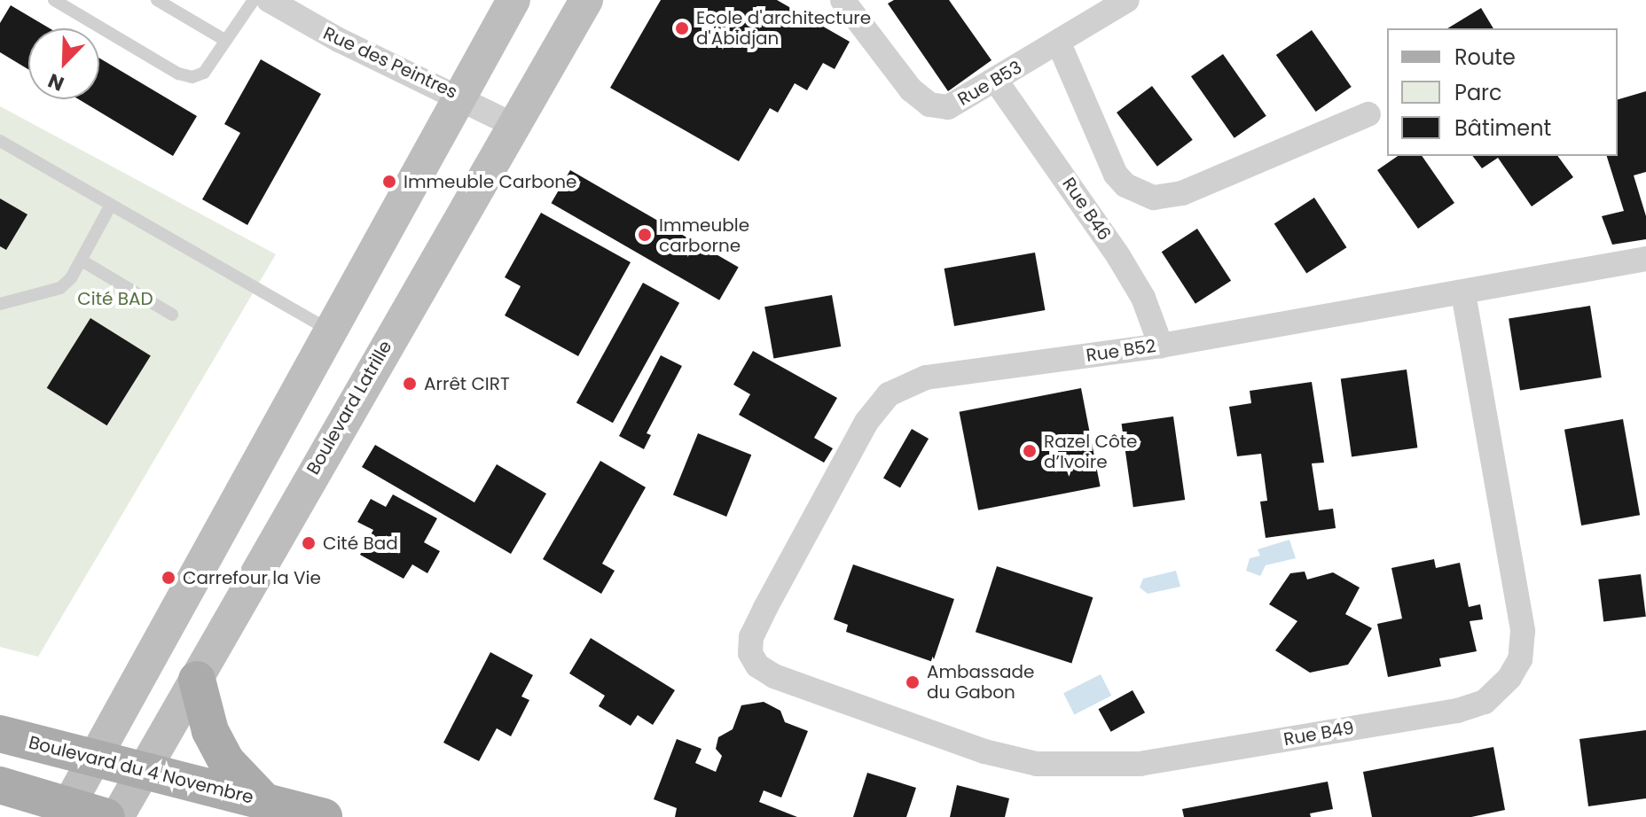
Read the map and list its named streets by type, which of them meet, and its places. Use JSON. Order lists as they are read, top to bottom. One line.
{"streets":{"main road":["Boulevard Latrille","Boulevard du 4 Novembre"],"street":["Rue des Peintres","Rue B53","Rue B46","Rue B52","Rue B49"]},"crossings":[["Rue des Peintres","Boulevard Latrille"],["Rue B53","Rue B46"],["Rue B46","Rue B52"],["Rue B52","Rue B49"],["Boulevard Latrille","Boulevard du 4 Novembre"]],"parks":["Cité BAD"],"places":["Ecole d'architecture d'Abidjan","Immeuble Carbone","Immeuble carborne","Arrêt CIRT","Razel Côte d’Ivoire","Cité Bad","Carrefour la Vie","Ambassade du Gabon"],"legend":["Route","Parc","Bâtiment"],"north":"bottom left"}
